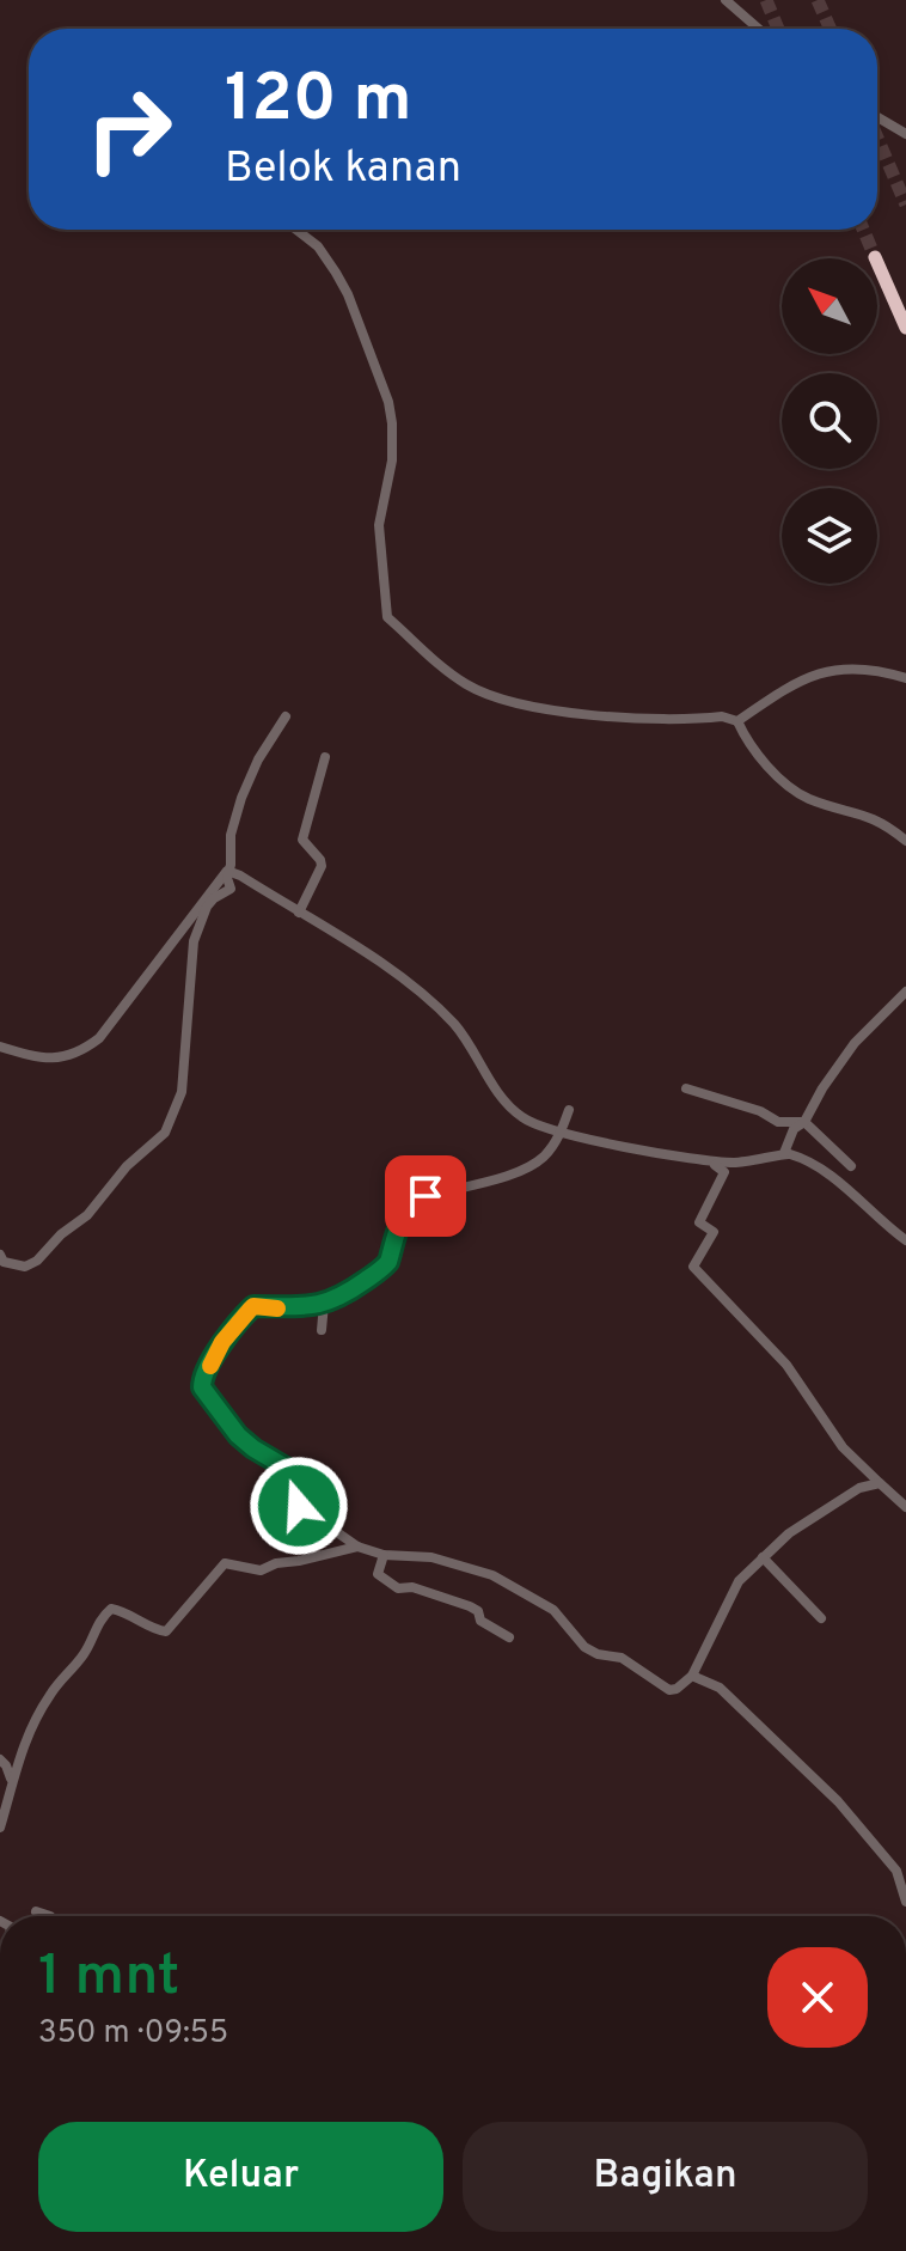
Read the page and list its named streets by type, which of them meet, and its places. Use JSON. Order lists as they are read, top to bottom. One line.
{"north":"top left","page":{"turn":["120 m","Belok kanan"],"heading":["1 mnt","350 m · 09:55"],"buttons":["Keluar","Bagikan"]}}
